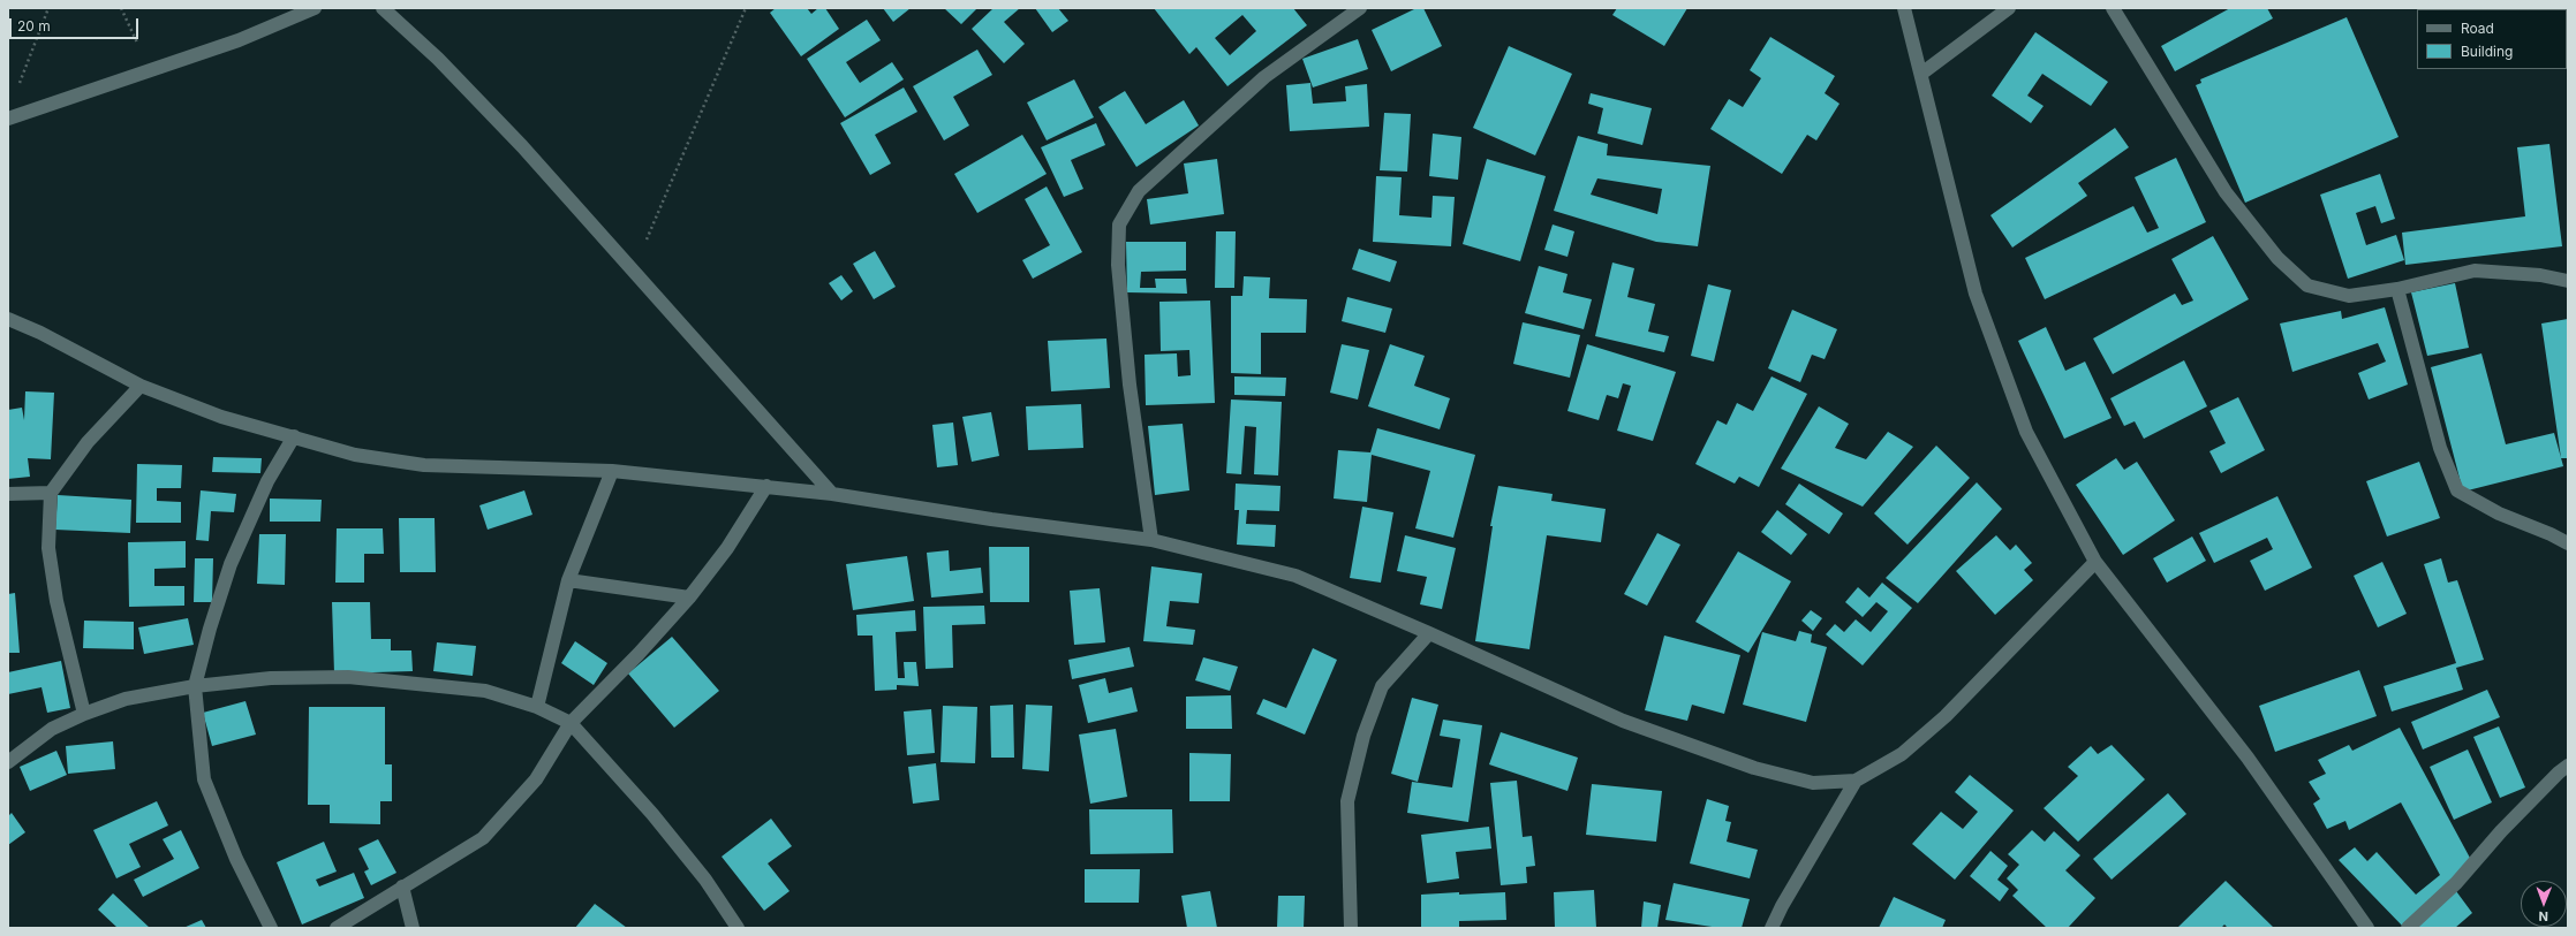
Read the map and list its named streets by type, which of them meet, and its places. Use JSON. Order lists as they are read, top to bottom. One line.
{"legend":["Road","Building"],"scale_bar":"20 m","north":"bottom"}
